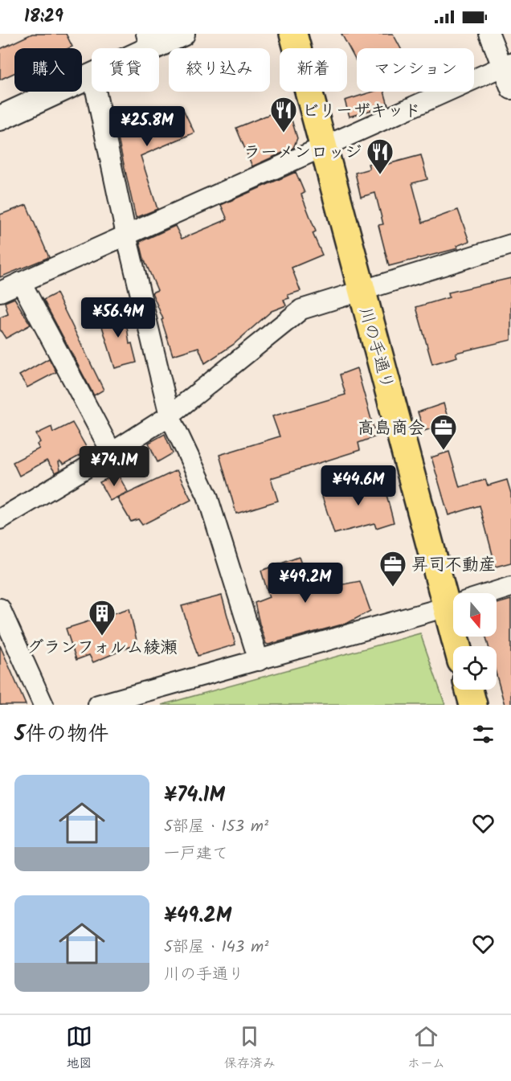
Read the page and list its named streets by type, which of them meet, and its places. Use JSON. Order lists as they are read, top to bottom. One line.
{"streets":{"main road":["川の手通り"]},"places":{"restaurant":["ビリーザキッド","ラーメンロッジ"],"office":["高島商会","昇司不動産"],"building":["グランフォルム綾瀬"]},"north":"bottom","page":{"status":"18:29","chip":["購入","賃貸","絞り込み","新着","マンション"],"price":["¥25.8M","¥56.4M","¥74.1M","¥44.6M","¥49.2M"],"heading":"5件の物件","list":[{"name":"¥74.1M","note":"5部屋 · 153 m² · 一戸建て"},{"name":"¥49.2M","note":"5部屋 · 143 m² · 川の手通り"}],"tabs":["地図","保存済み","ホーム"]}}
